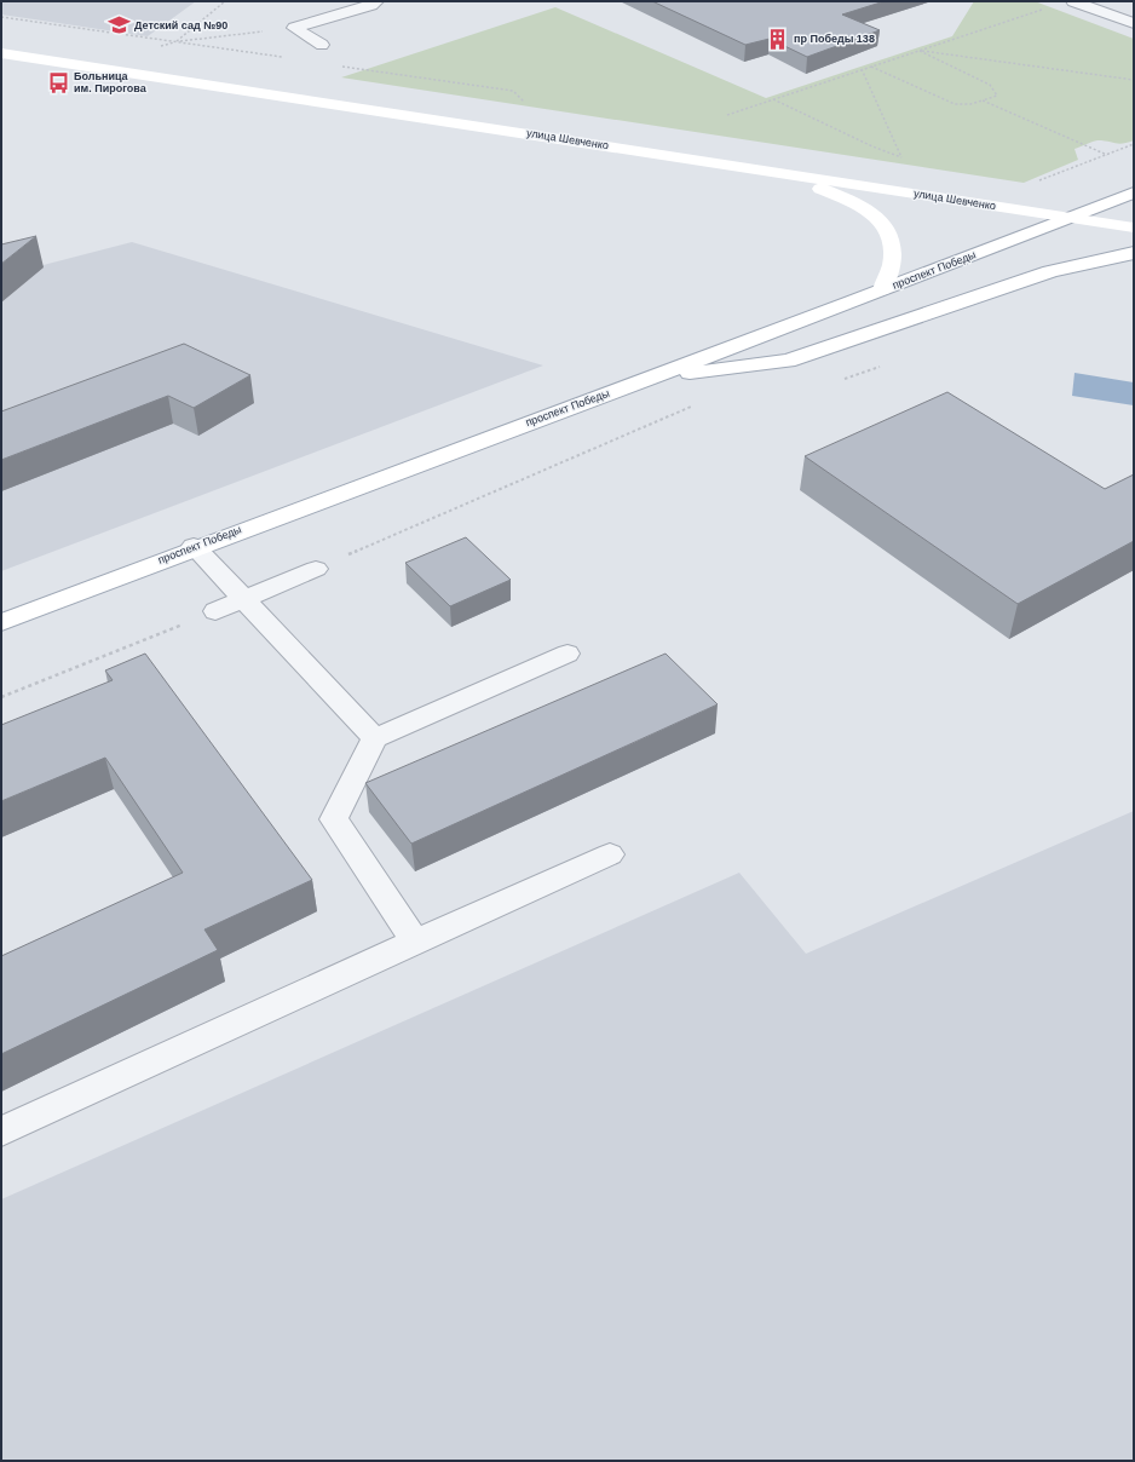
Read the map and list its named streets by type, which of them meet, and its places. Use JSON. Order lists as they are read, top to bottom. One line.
{"streets":{"main road":["улица Шевченко","проспект Победы"]},"crossings":[["улица Шевченко","проспект Победы"]],"places":{"school or university":["Детский сад №90"],"building":["пр Победы 138"],"bus stop":["Больница им. Пирогова"]}}
